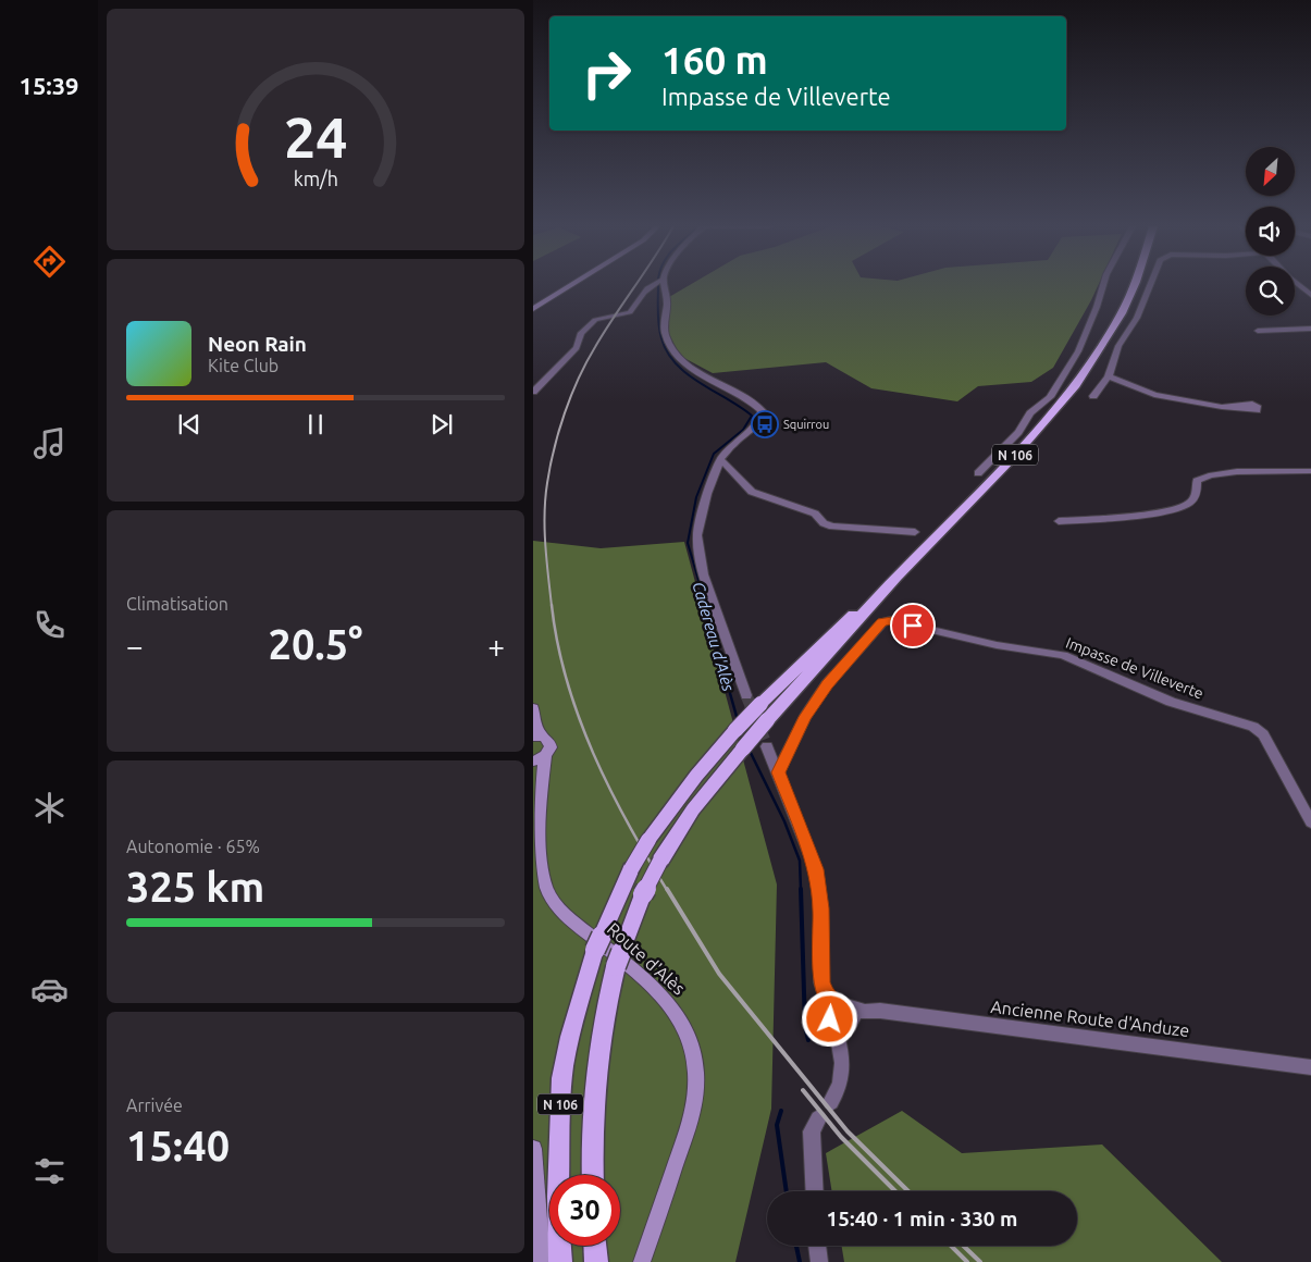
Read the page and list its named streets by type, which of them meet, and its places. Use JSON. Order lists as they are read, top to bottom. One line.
{"streets":{"main road":["N 106","Route d'Alès"],"street":["Impasse de Villeverte","Ancienne Route d'Anduze"]},"water":["Cadereau d'Alès"],"places":{"bus stop":["Squirrou"]},"north":"bottom left","page":{"tabs":"15:39","turn":["160 m","Impasse de Villeverte"],"song":["Neon Rain","Kite Club"],"tile":["Climatisation",["Autonomie · 65%","325 km"],["Arrivée","15:40"]],"heat":["−","20.5°","+"],"limit":"30","trip":"15:40 · 1 min · 330 m","gauge":["24","km/h"]}}
